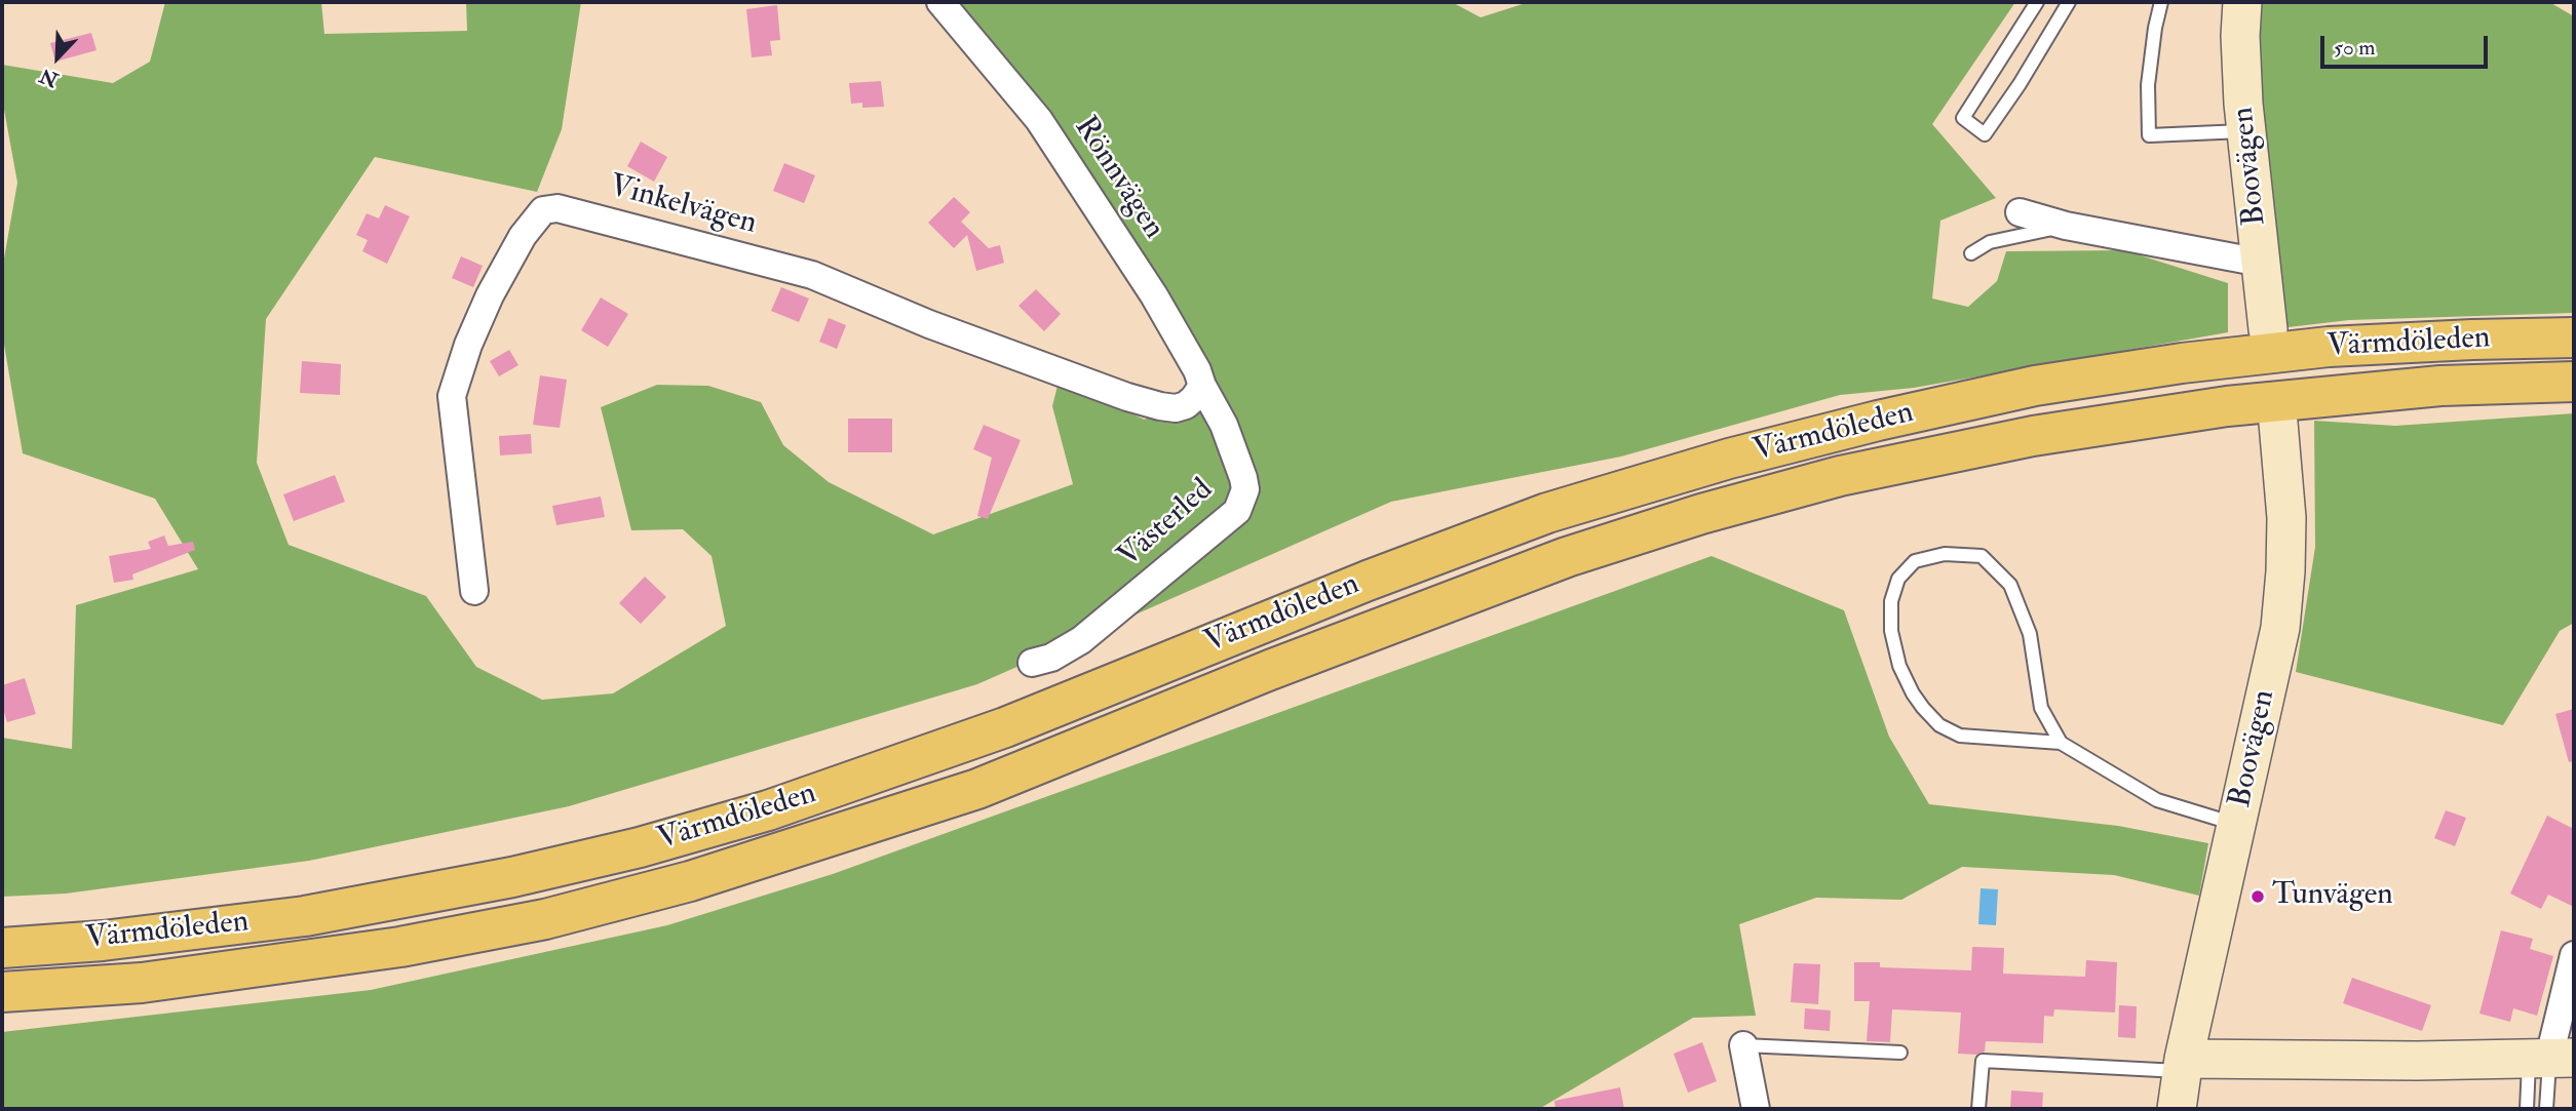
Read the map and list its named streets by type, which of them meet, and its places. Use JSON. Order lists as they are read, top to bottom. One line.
{"streets":{"highway":["Värmdöleden"],"street":["Boovägen","Rönnvägen","Vinkelvägen","Västerled"]},"crossings":[["Rönnvägen","Vinkelvägen"],["Rönnvägen","Västerled"],["Vinkelvägen","Västerled"]],"places":["Tunvägen"],"scale_bar":"50 m","north":"bottom left"}
